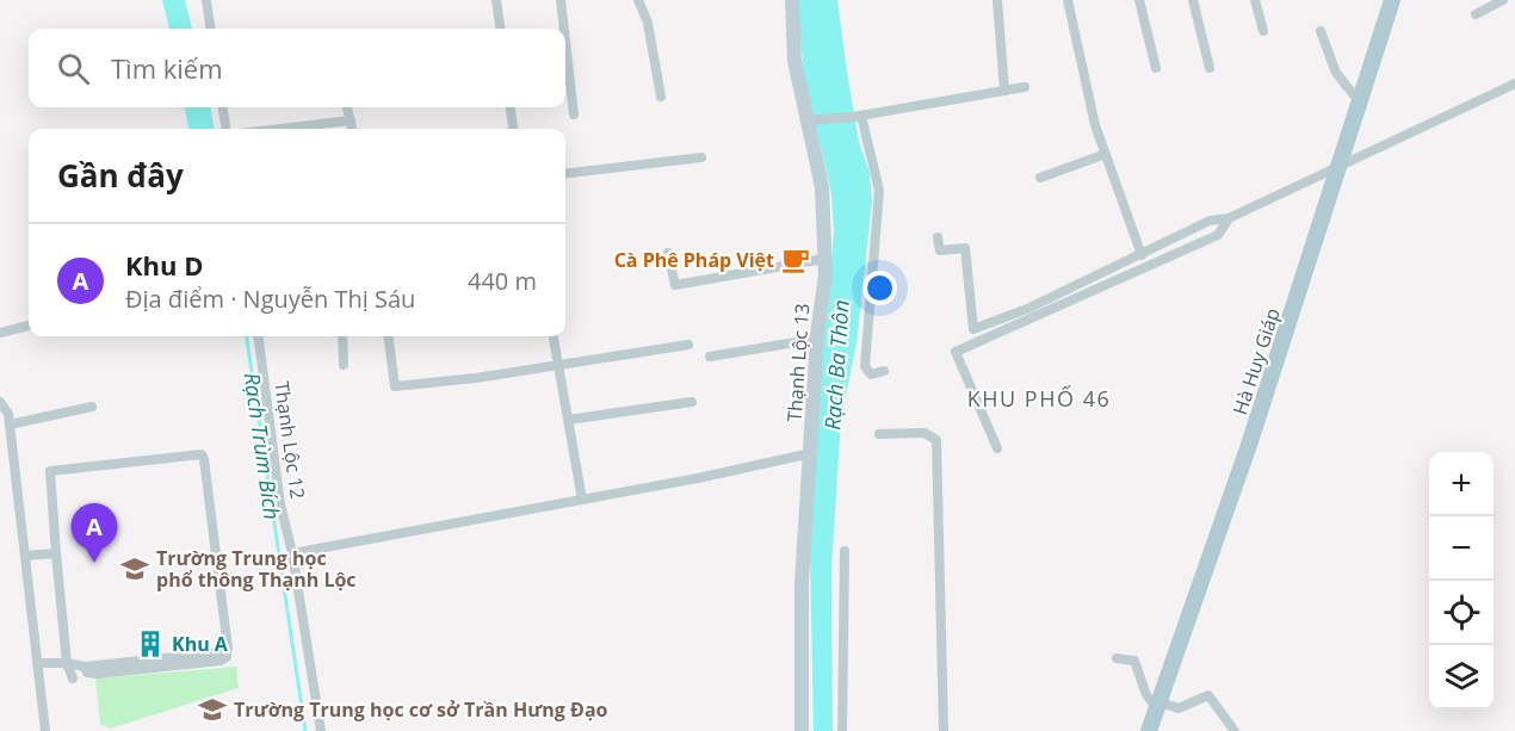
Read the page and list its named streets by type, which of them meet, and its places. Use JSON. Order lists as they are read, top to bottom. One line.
{"streets":{"main road":["Hà Huy Giáp"],"street":["Thạnh Lộc 13","Thạnh Lộc 12"]},"districts":["KHU PHỐ 46"],"water":["Rạch Ba Thôn","Rạch Trùm Bích"],"places":{"cafe":["Cà Phê Pháp Việt"],"school or university":["Trường Trung học phổ thông Thạnh Lộc","Trường Trung học cơ sở Trần Hưng Đạo"],"building":["Khu A"]},"page":{"search":"Tìm kiếm","heading":"Gần đây","list":[{"mark":"A","name":"Khu D","note":"Địa điểm · Nguyễn Thị Sáu","value":"440 m"}],"map_buttons":["+","−"],"pins":"A"}}
